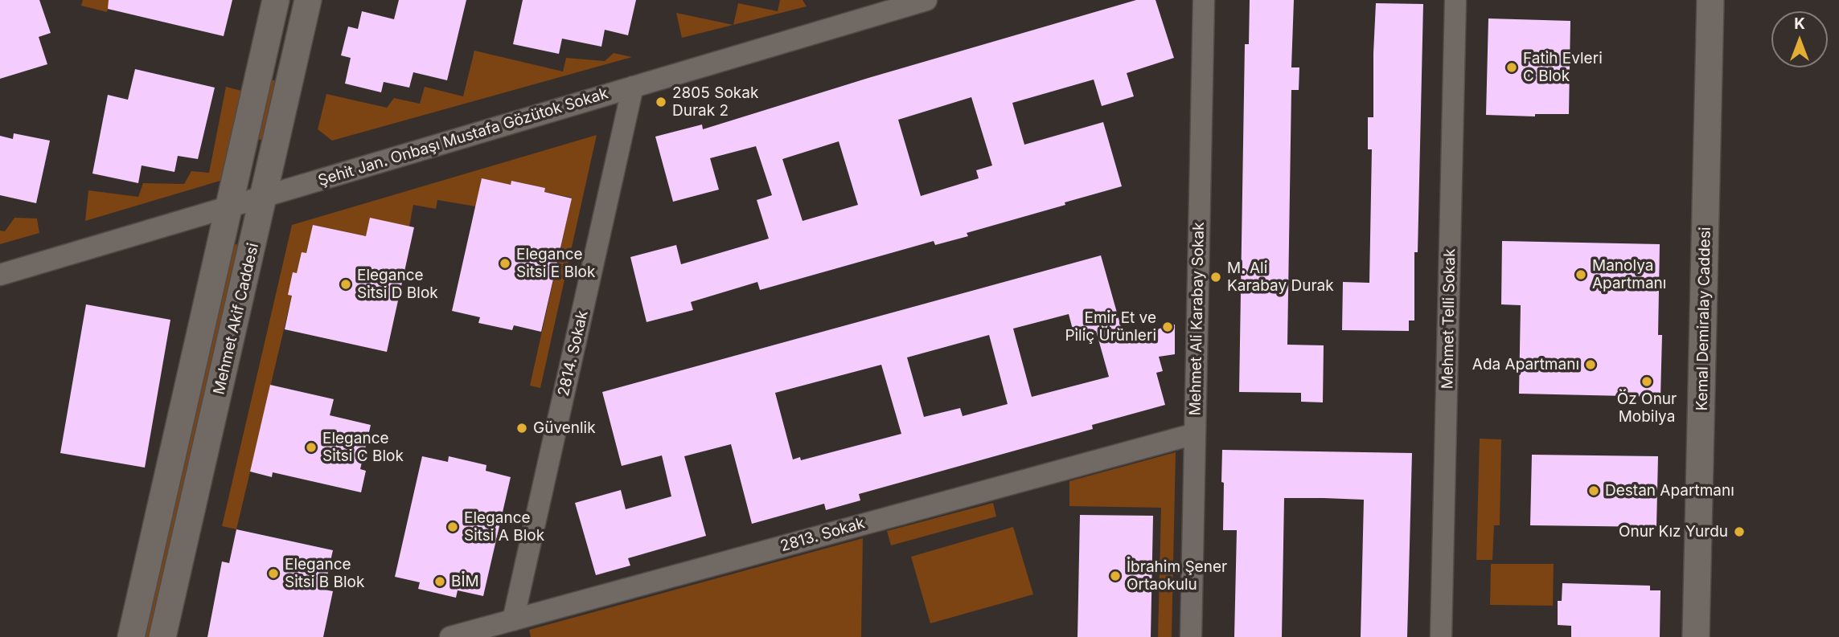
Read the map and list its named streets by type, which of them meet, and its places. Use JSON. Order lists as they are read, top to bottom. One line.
{"streets":{"street":["Şehit Jan. Onbaşı Mustafa Gözütok Sokak","Mehmet Akif Caddesi","Mehmet Ali Karabay Sokak","Mehmet Telli Sokak","Kemal Demiralay Caddesi","2814. Sokak","2813. Sokak"]},"crossings":[["Şehit Jan. Onbaşı Mustafa Gözütok Sokak","Mehmet Akif Caddesi"],["Şehit Jan. Onbaşı Mustafa Gözütok Sokak","2814. Sokak"],["Mehmet Ali Karabay Sokak","2813. Sokak"],["2814. Sokak","2813. Sokak"]],"places":["Fatih Evleri C Blok","2805 Sokak Durak 2","Elegance Sitsi E Blok","Manolya Apartmanı","M. Ali Karabay Durak","Elegance Sitsi D Blok","Emir Et ve Piliç Ürünleri","Ada Apartmanı","Öz Onur Mobilya","Güvenlik","Elegance Sitsi C Blok","Destan Apartmanı","Elegance Sitsi A Blok","Onur Kız Yurdu","Elegance Sitsi B Blok","İbrahim Şener Ortaokulu","BİM"],"north":"top"}
